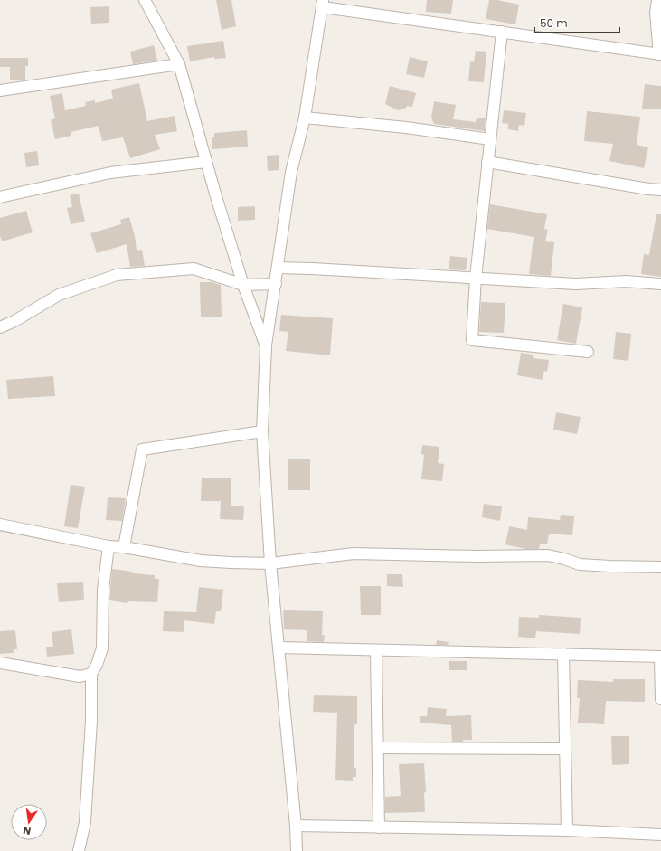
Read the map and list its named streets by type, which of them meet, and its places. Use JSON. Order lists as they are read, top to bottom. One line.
{"scale_bar":"50 m","north":"bottom"}
